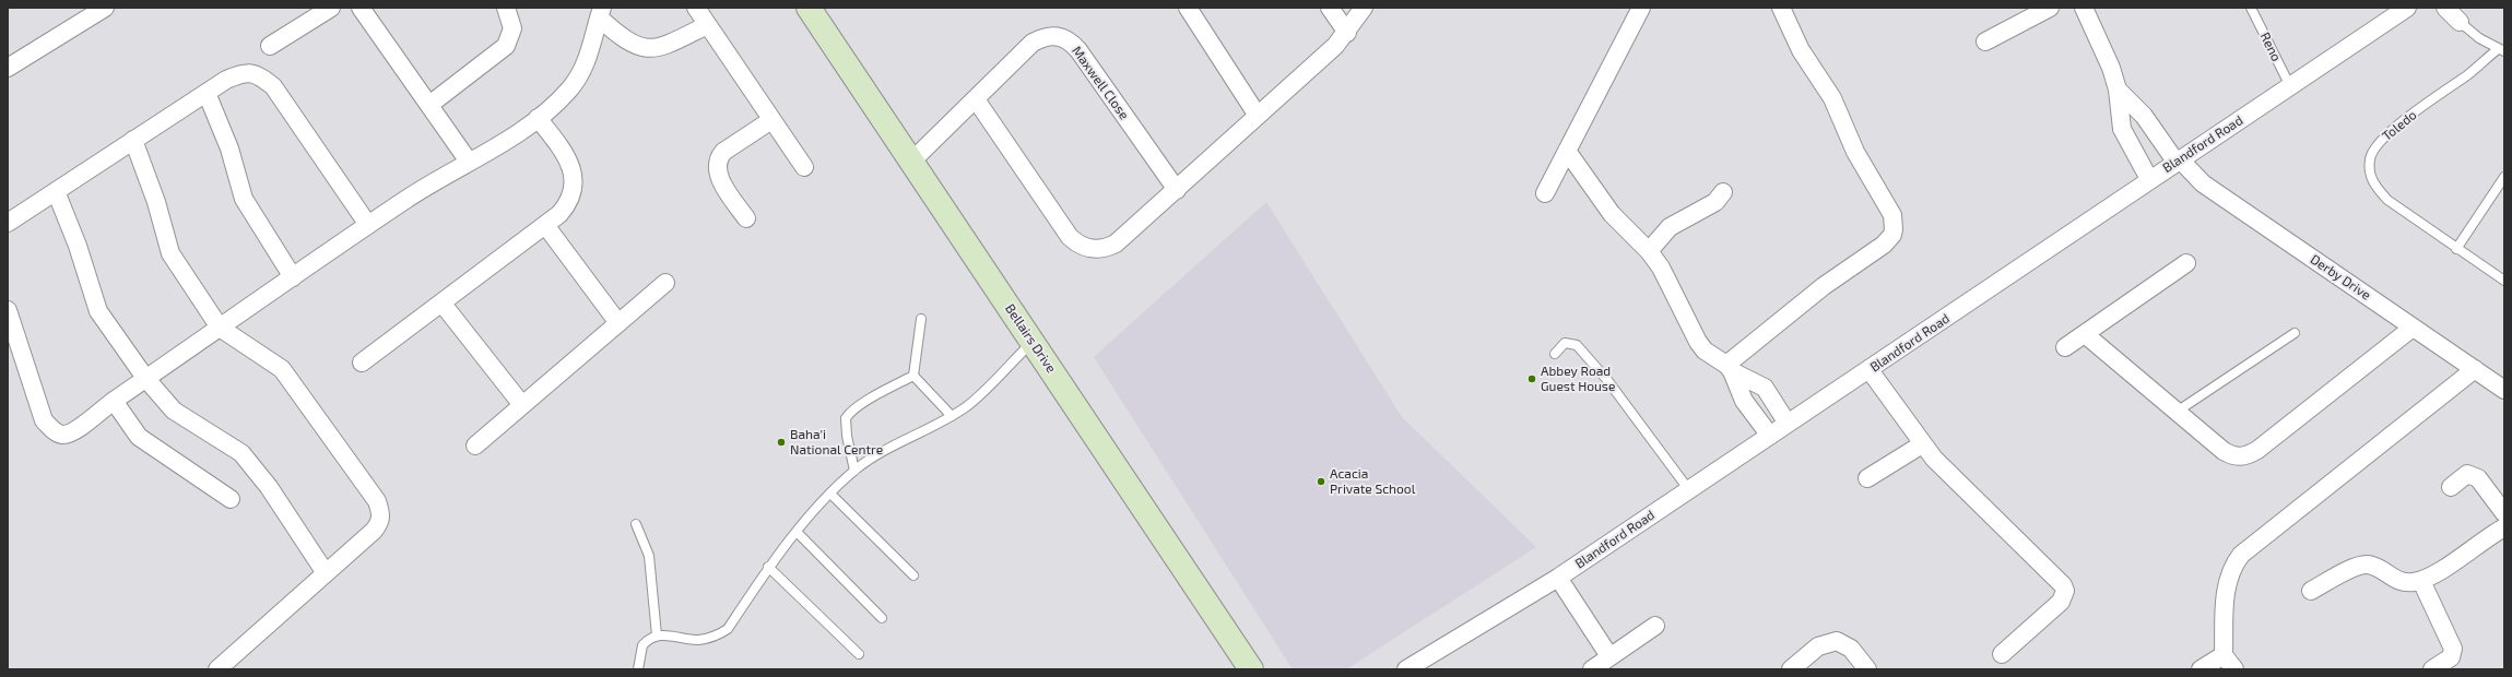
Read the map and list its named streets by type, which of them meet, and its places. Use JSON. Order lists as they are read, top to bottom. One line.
{"streets":{"street":["Maxwell Close","Toledo","Blandford Road","Derby Drive","Bellairs Drive"],"lane":["Reno"]},"crossings":[["Reno","Blandford Road"],["Maxwell Close","Bellairs Drive"],["Blandford Road","Derby Drive"]],"places":["Abbey Road Guest House","Baha'i National Centre","Acacia Private School"]}
